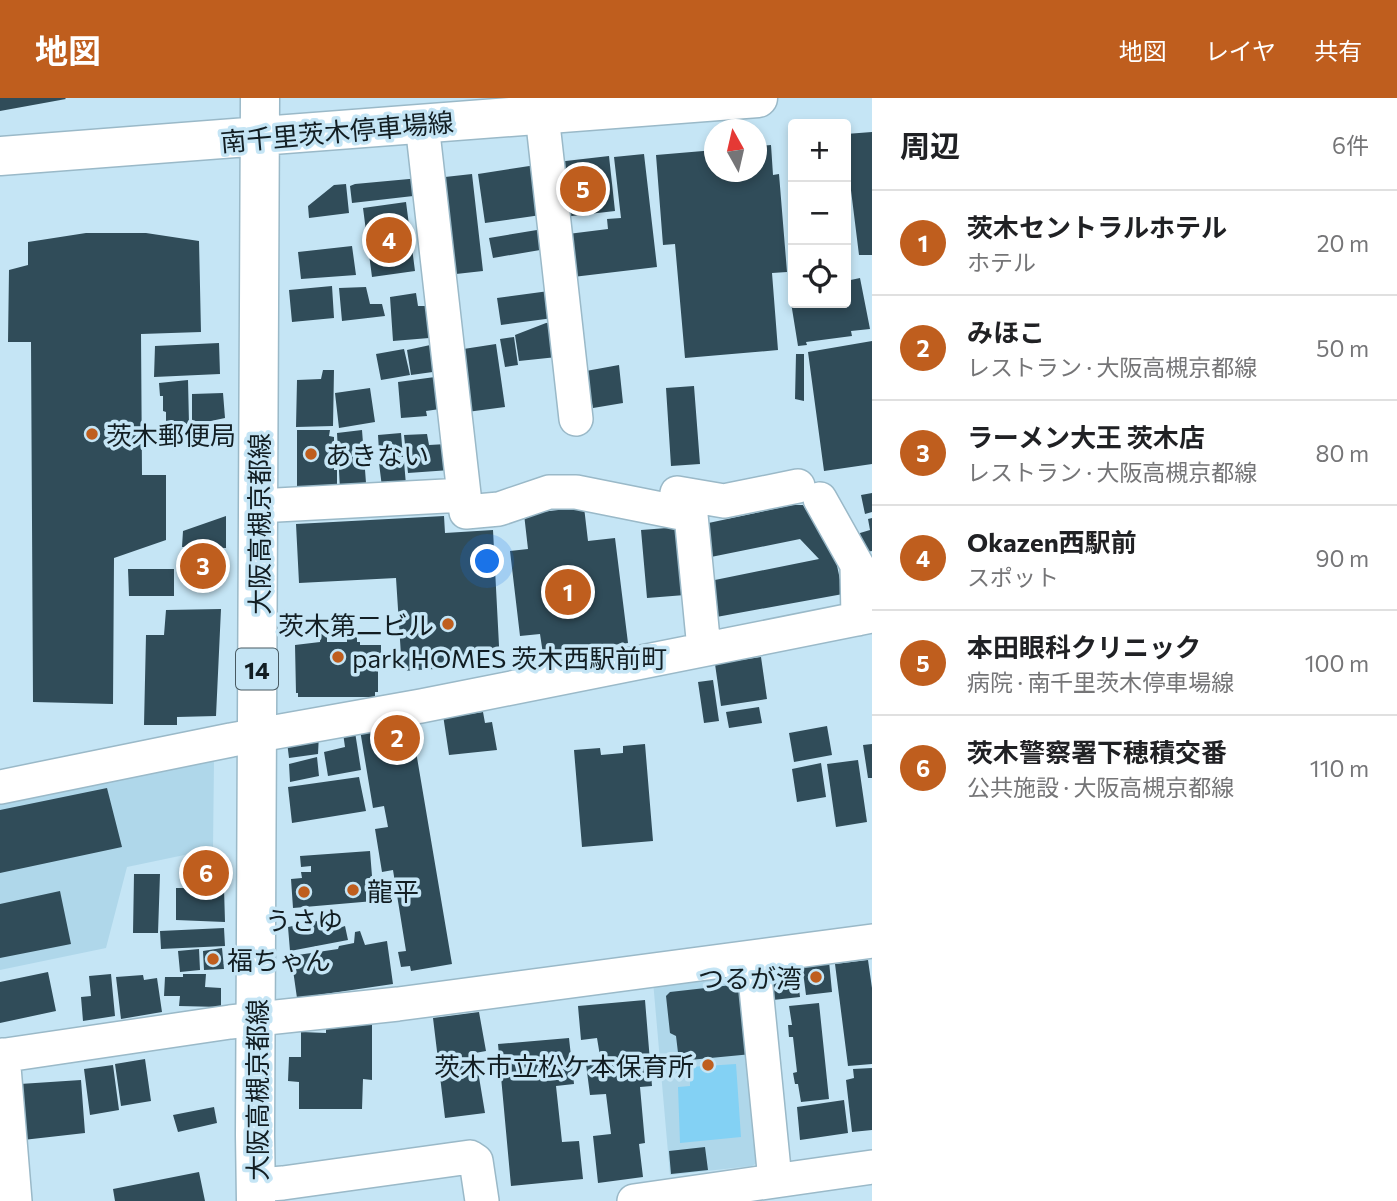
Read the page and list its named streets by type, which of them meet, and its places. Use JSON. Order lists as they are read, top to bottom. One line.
{"streets":{"main road":["南千里茨木停車場線","大阪高槻京都線","14"]},"crossings":[["南千里茨木停車場線","大阪高槻京都線"]],"places":["茨木郵便局","あきない","茨木第二ビル","park HOMES 茨木西駅前町","龍平","うさゆ","福ちゃん","つるが湾","茨木市立松ケ本保育所"],"north":"top","page":{"header":"地図","nav":["地図","レイヤ","共有"],"heading":["周辺","6件"],"map_buttons":["+","−"],"pins":["5","4","3","1","2","6"],"list":[{"mark":"1","name":"茨木セントラルホテル","note":"ホテル","value":"20 m"},{"mark":"2","name":"みほこ","note":"レストラン · 大阪高槻京都線","value":"50 m"},{"mark":"3","name":"ラーメン大王 茨木店","note":"レストラン · 大阪高槻京都線","value":"80 m"},{"mark":"4","name":"Okazen西駅前","note":"スポット","value":"90 m"},{"mark":"5","name":"本田眼科クリニック","note":"病院 · 南千里茨木停車場線","value":"100 m"},{"mark":"6","name":"茨木警察署下穂積交番","note":"公共施設 · 大阪高槻京都線","value":"110 m"}]}}
